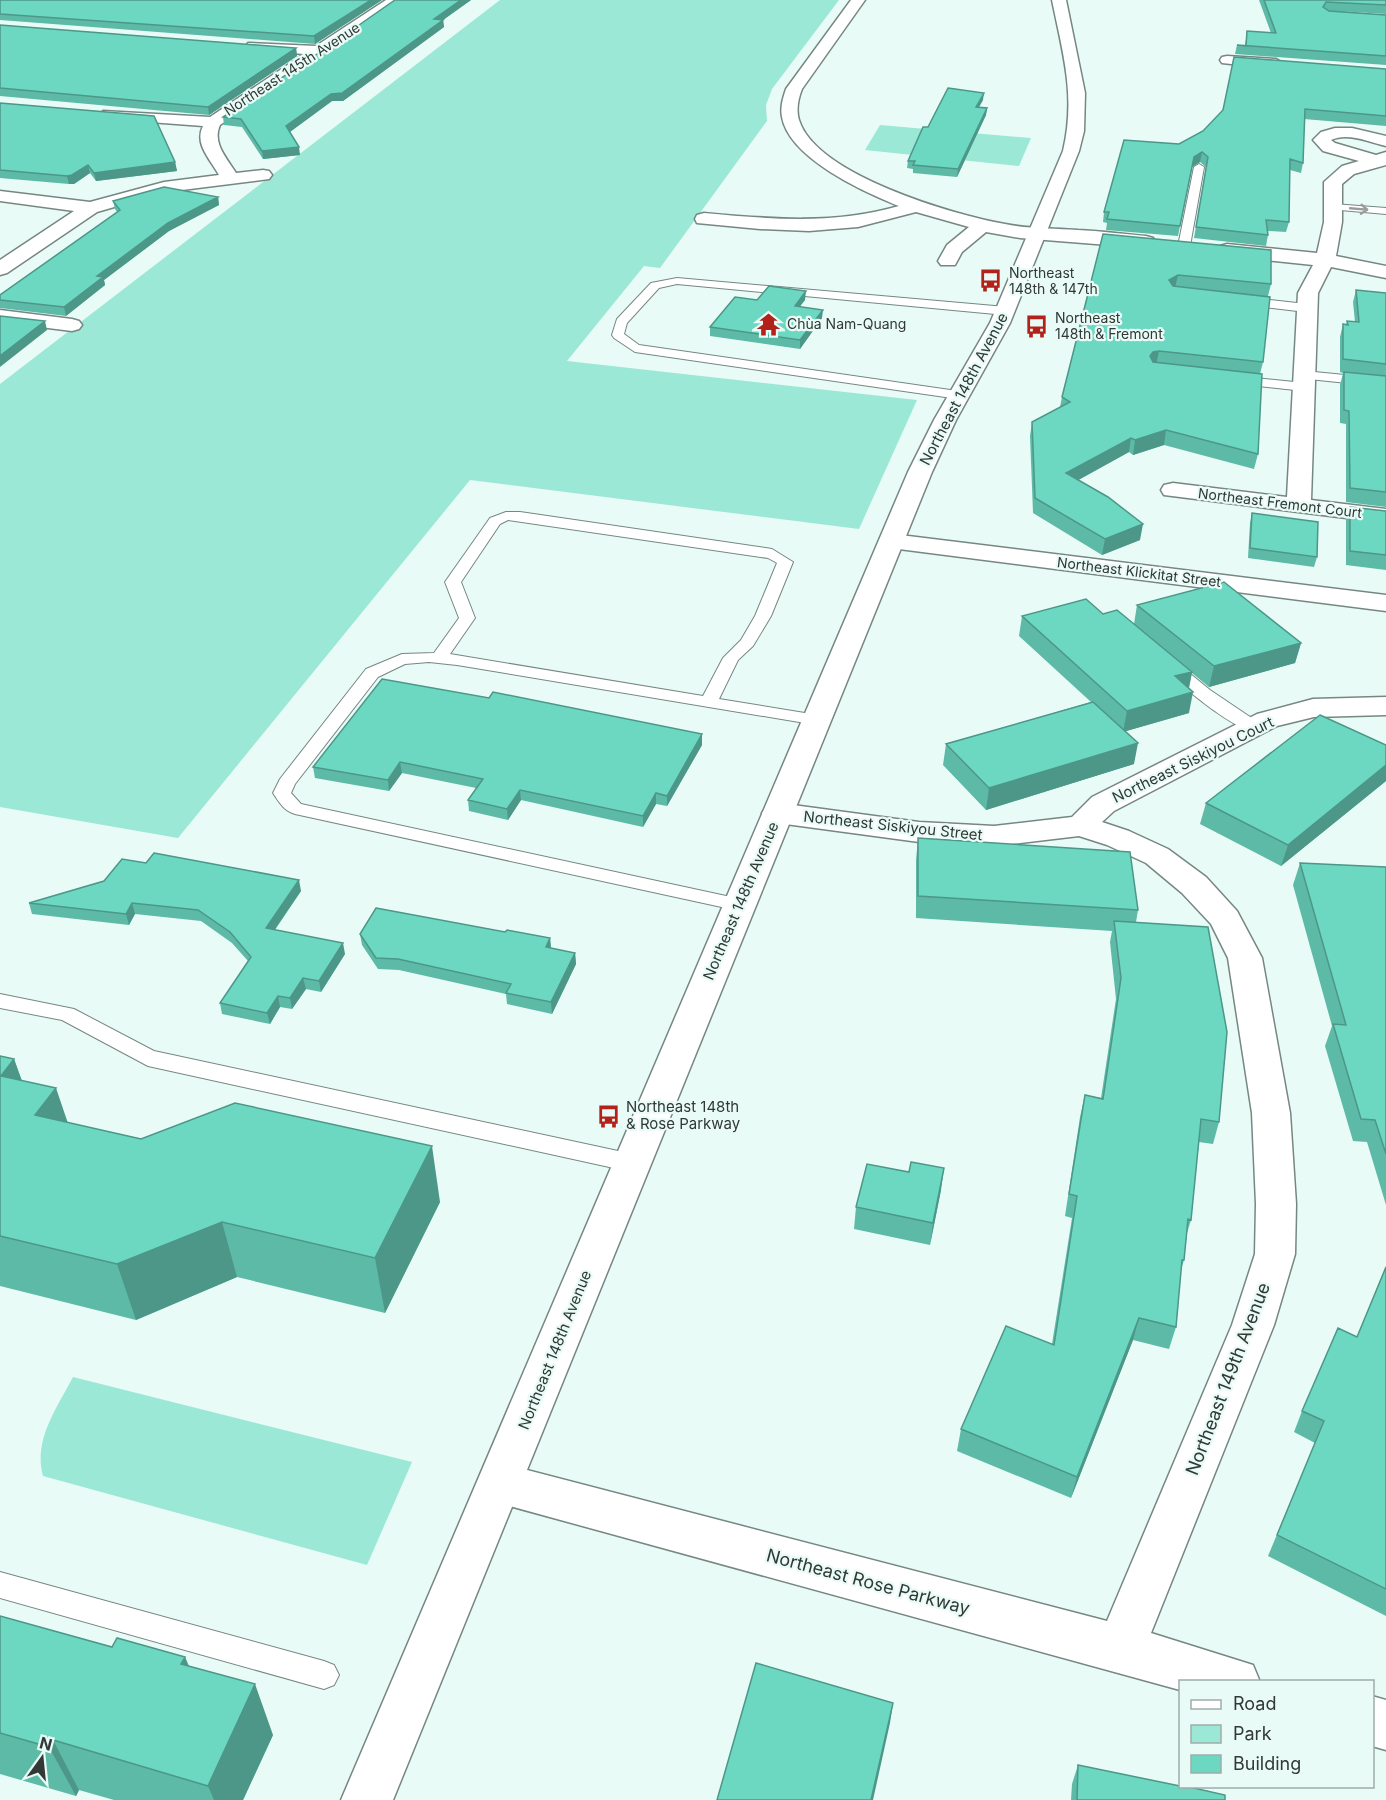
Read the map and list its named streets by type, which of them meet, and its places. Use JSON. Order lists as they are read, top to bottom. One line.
{"streets":{"street":["Northeast 145th Avenue","Northeast 148th Avenue","Northeast Fremont Court","Northeast Klickitat Street","Northeast Siskiyou Court","Northeast Siskiyou Street","Northeast 149th Avenue","Northeast Rose Parkway"]},"crossings":[["Northeast 148th Avenue","Northeast Klickitat Street"],["Northeast 148th Avenue","Northeast Siskiyou Street"],["Northeast 148th Avenue","Northeast Rose Parkway"],["Northeast Siskiyou Court","Northeast Siskiyou Street"],["Northeast Siskiyou Court","Northeast 149th Avenue"],["Northeast Siskiyou Street","Northeast 149th Avenue"],["Northeast 149th Avenue","Northeast Rose Parkway"]],"places":{"bus stop":["Northeast 148th & 147th","Northeast 148th & Fremont","Northeast 148th & Rose Parkway"],"temple":["Chùa Nam-Quang"]},"legend":["Road","Park","Building"],"north":"top"}
